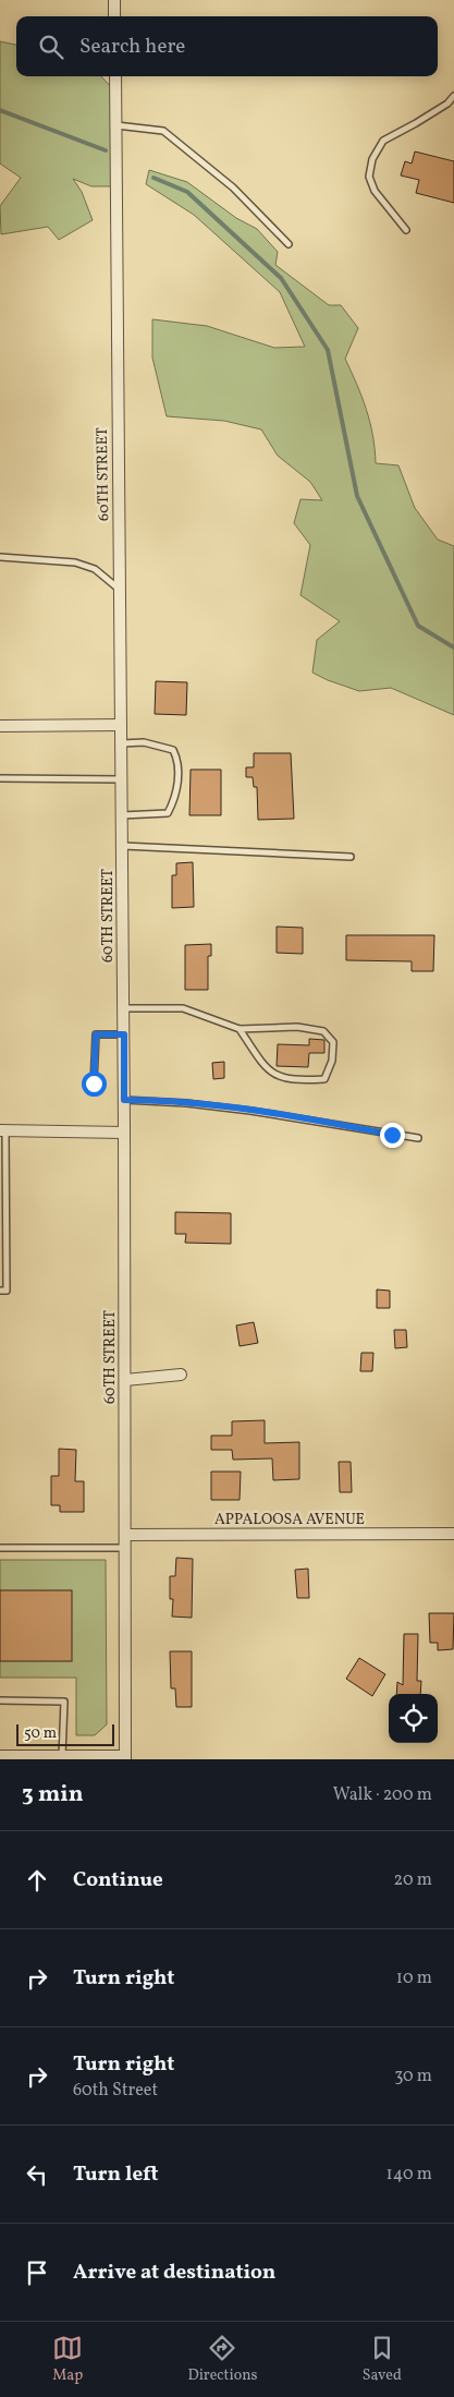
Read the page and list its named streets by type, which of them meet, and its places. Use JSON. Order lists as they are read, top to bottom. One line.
{"streets":{"street":["60TH STREET","APPALOOSA AVENUE"]},"crossings":[["60TH STREET","APPALOOSA AVENUE"]],"scale_bar":"50 m","page":{"search":"Search here","scale":"50 m","heading":["3 min","Walk · 200 m"],"list":[["Continue","20 m"],["Turn right","10 m"],["Turn right","60th Street","30 m"],["Turn left","140 m"],"Arrive at destination"],"nav":["Map","Directions","Saved"]}}
